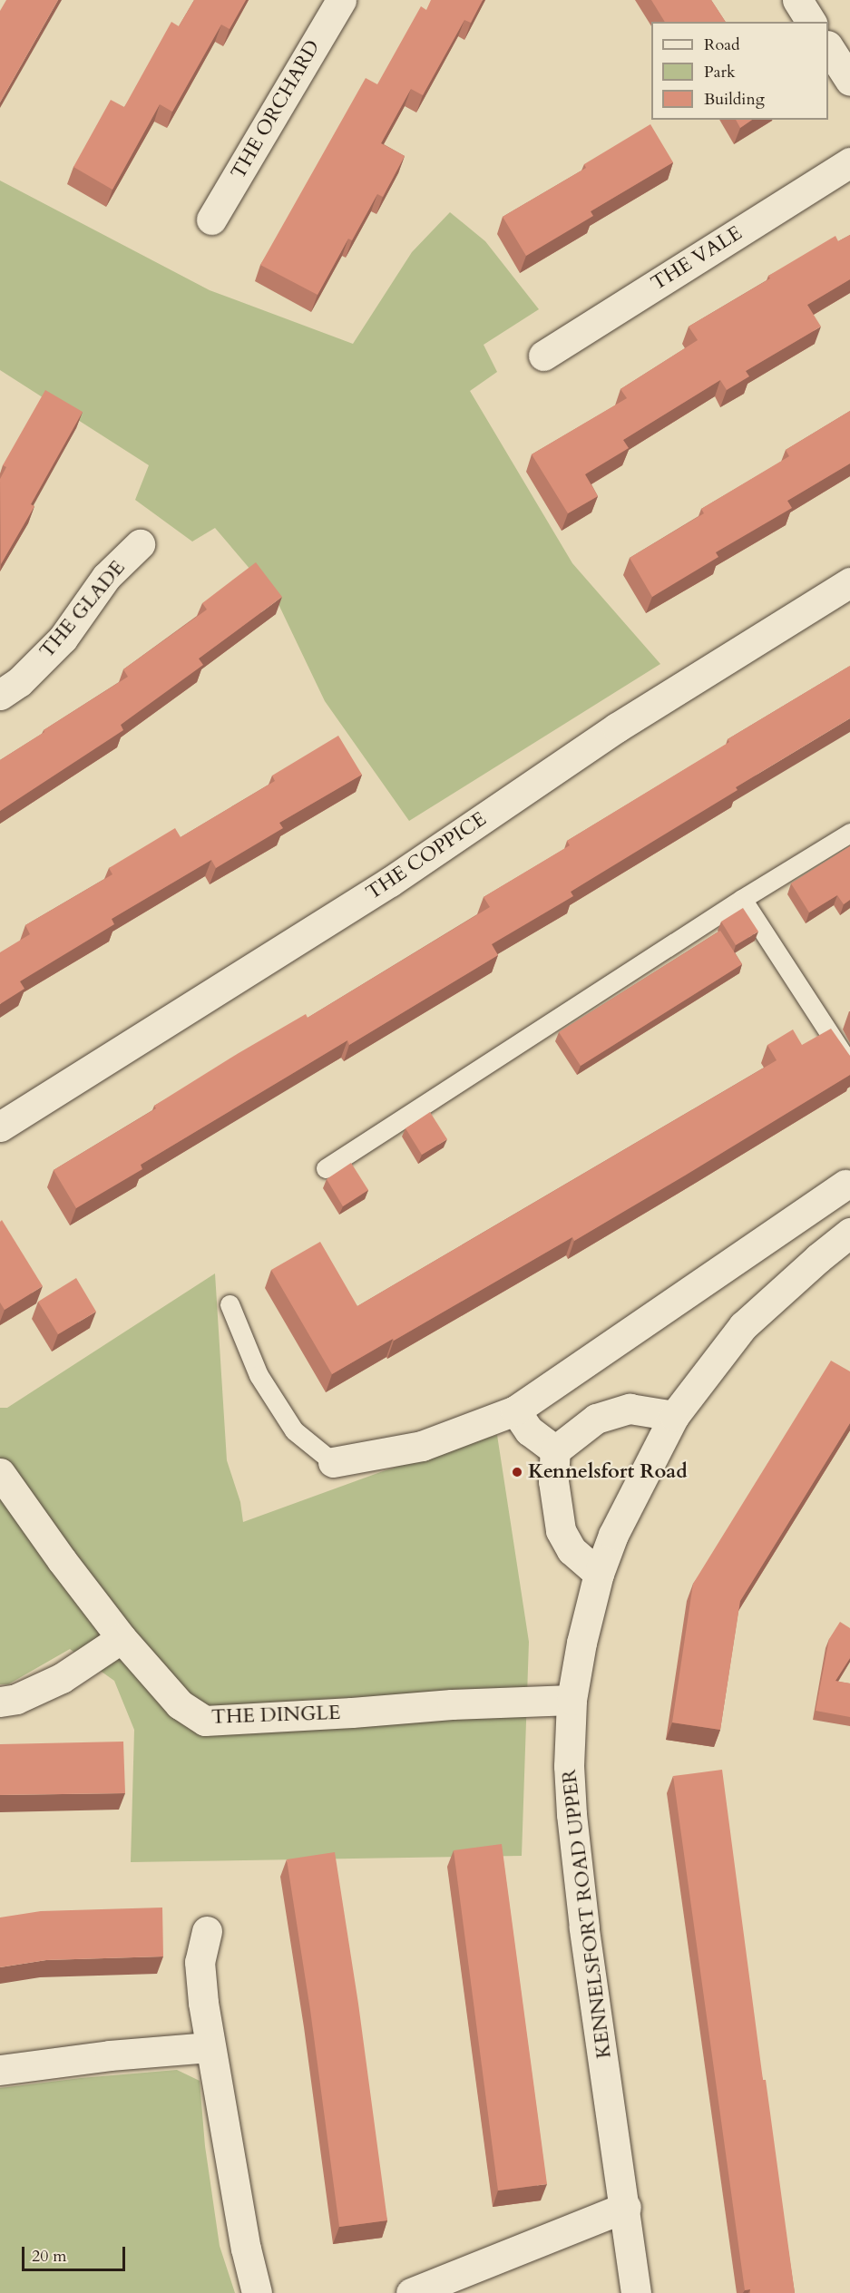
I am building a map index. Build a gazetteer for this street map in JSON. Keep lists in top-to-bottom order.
{
  "streets": {
    "street": [
      "THE ORCHARD",
      "THE VALE",
      "THE GLADE",
      "THE COPPICE",
      "THE DINGLE",
      "KENNELSFORT ROAD UPPER"
    ]
  },
  "crossings": [
    ["THE DINGLE", "KENNELSFORT ROAD UPPER"]
  ],
  "places": ["Kennelsfort Road"],
  "legend": ["Road", "Park", "Building"],
  "scale_bar": "20 m"
}
